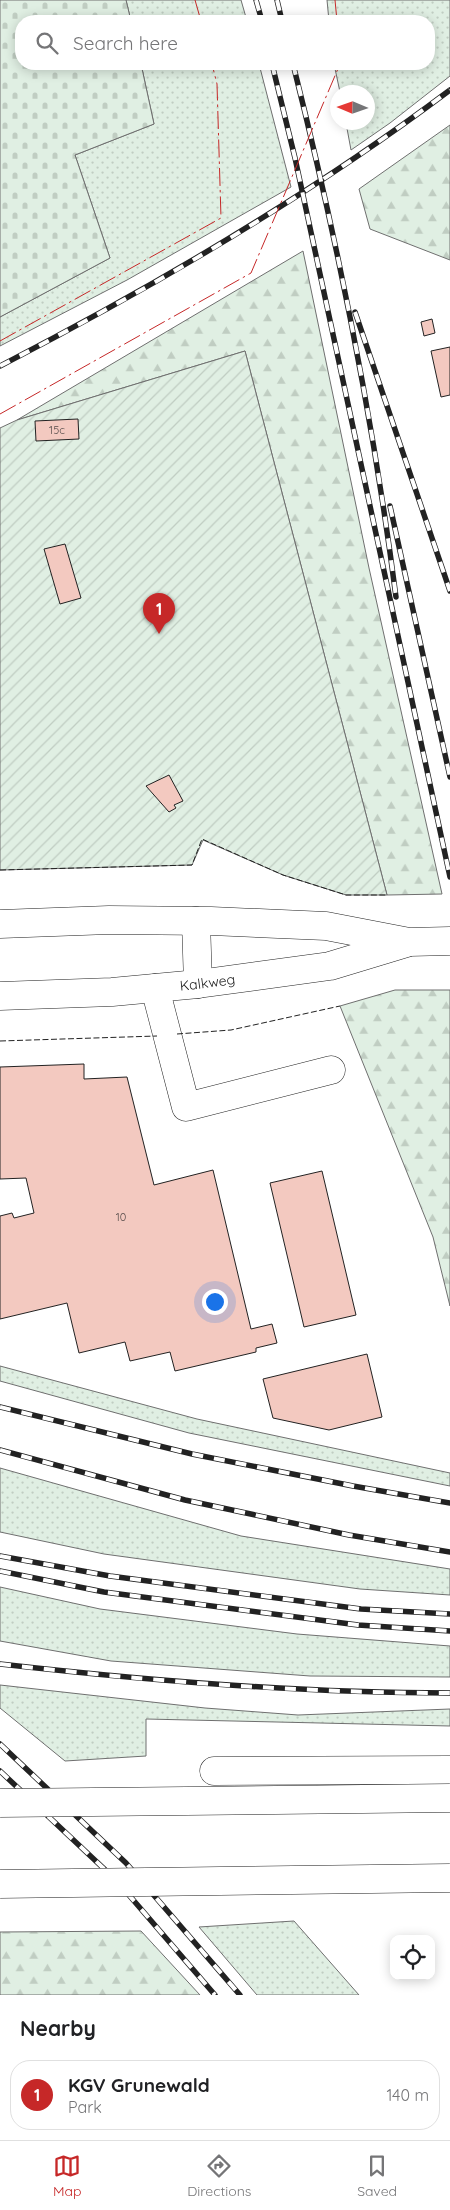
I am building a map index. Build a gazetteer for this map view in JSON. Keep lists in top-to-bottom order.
{
  "streets": {
    "main road": ["Kalkweg"]
  },
  "house_numbers": ["15c", "10"],
  "north": "left",
  "page": {
    "search": "Search here",
    "pins": "1",
    "heading": "Nearby",
    "list": [
      {
        "mark": "1",
        "name": "KGV Grunewald",
        "note": "Park",
        "value": "140 m"
      }
    ],
    "nav": ["Map", "Directions", "Saved"]
  }
}
